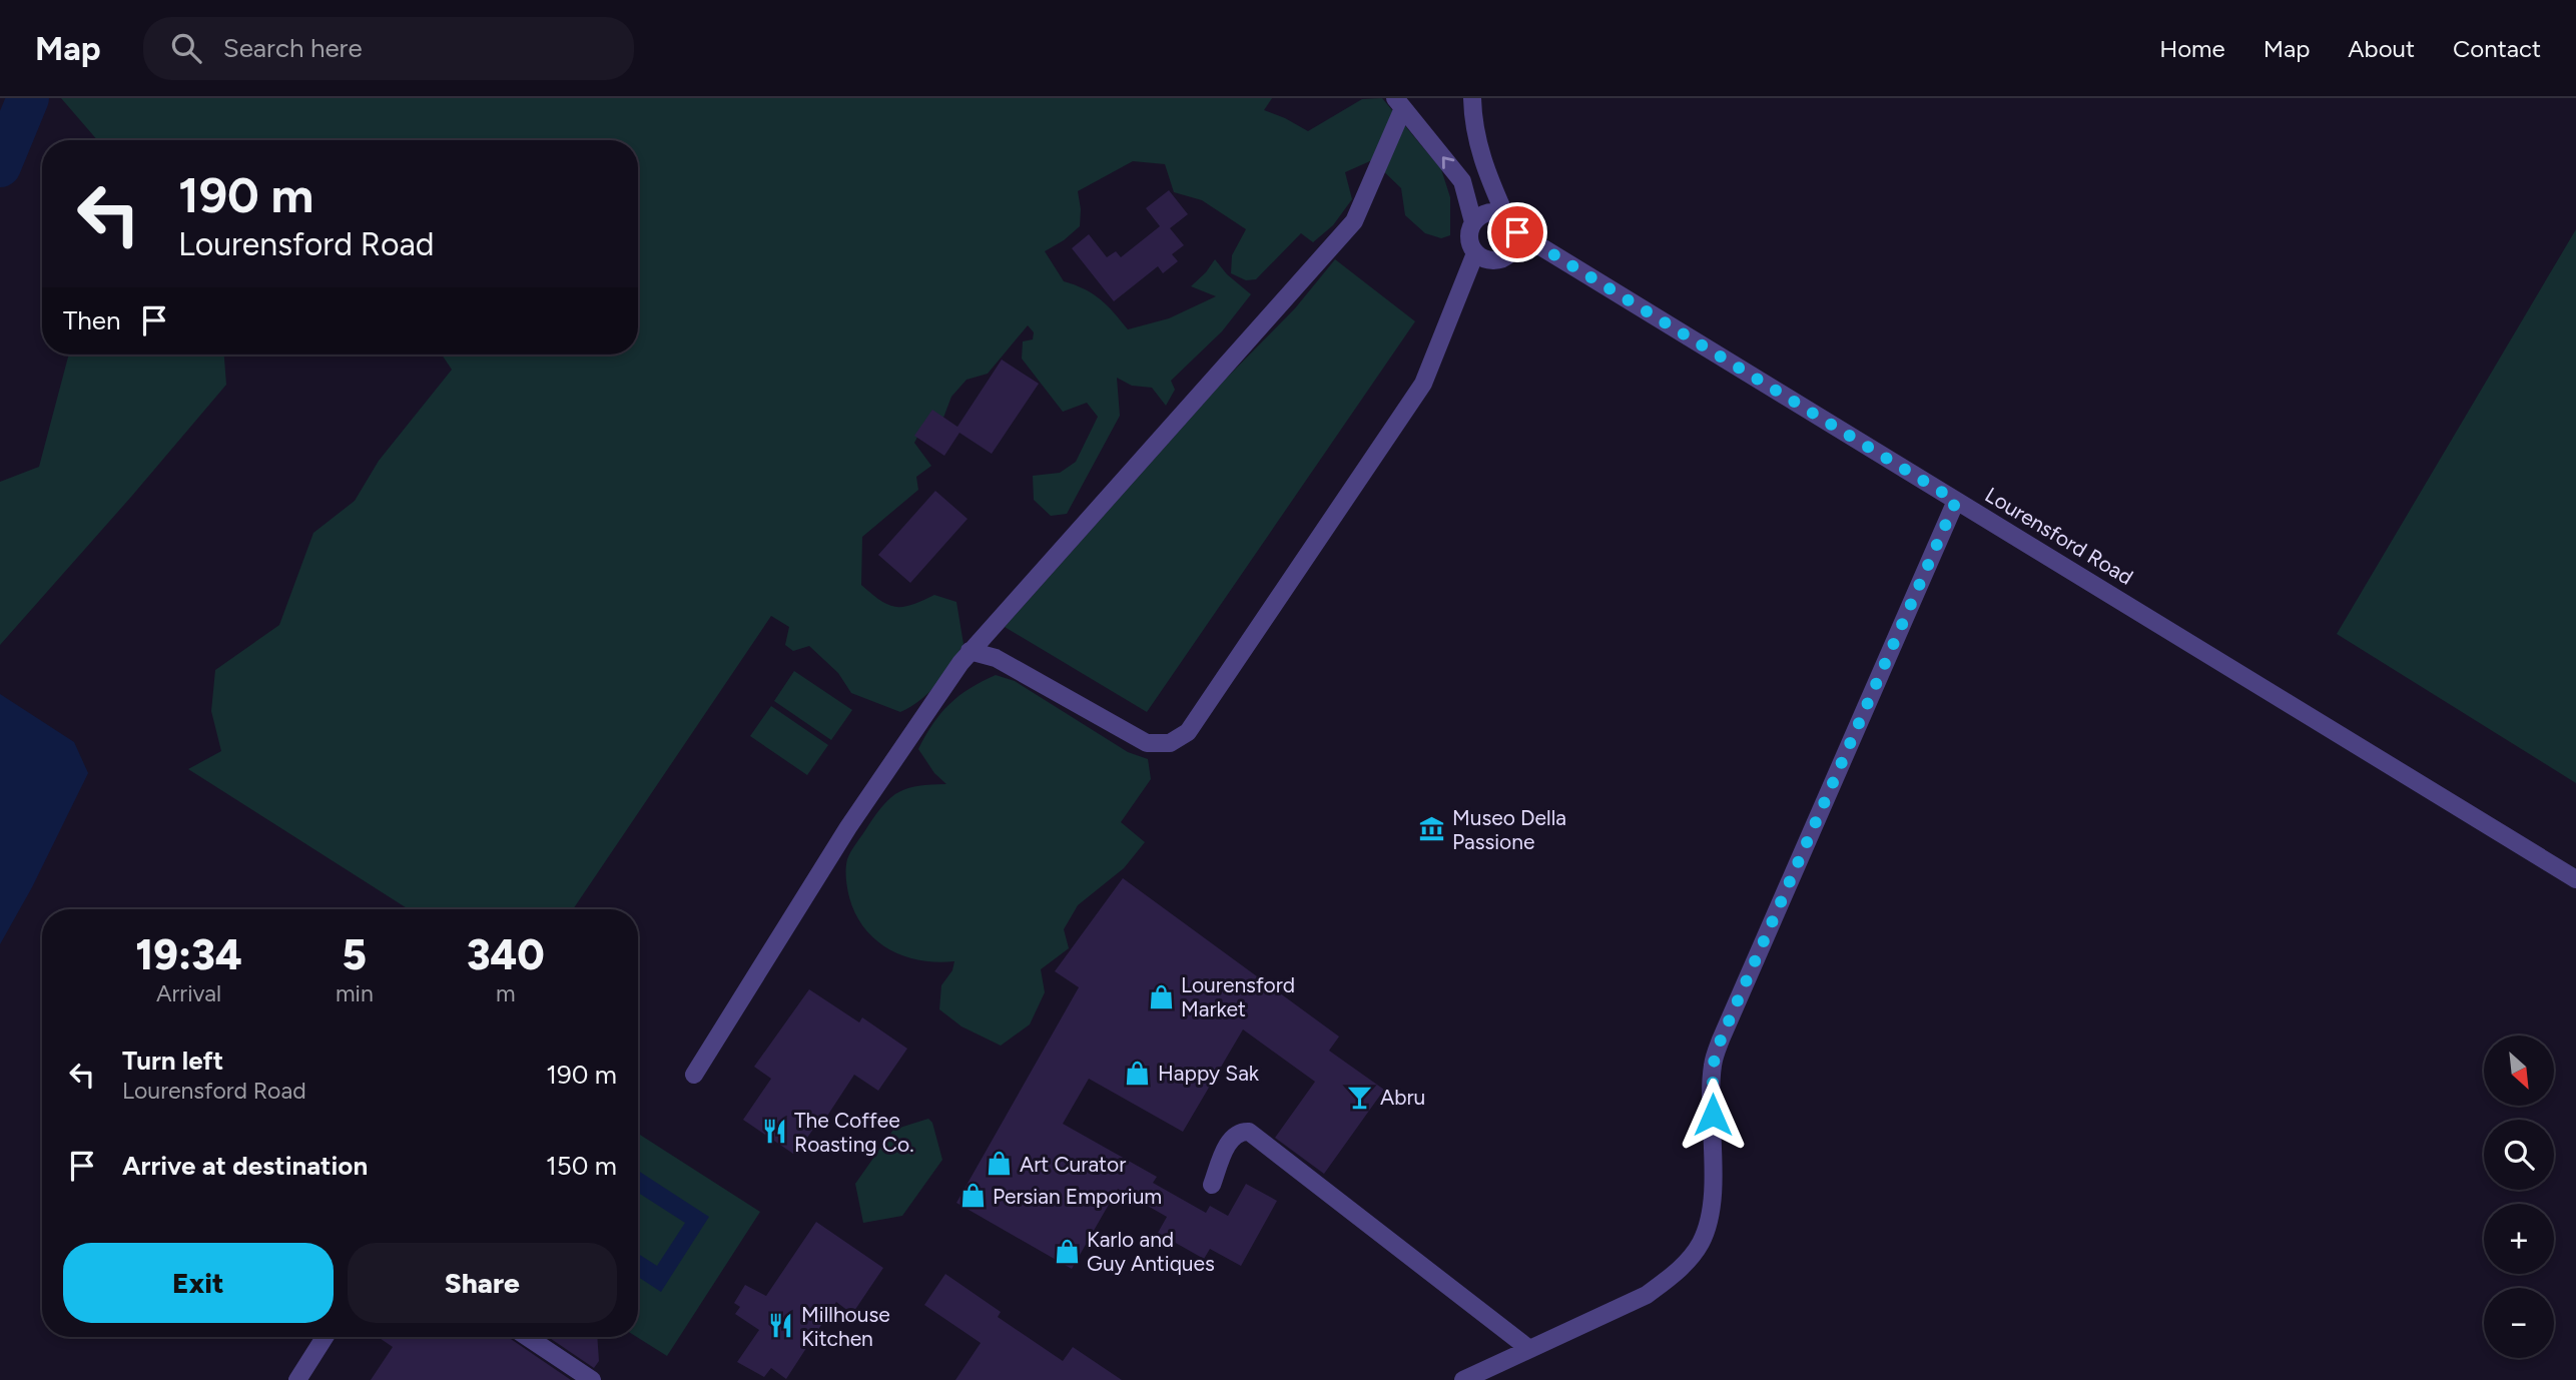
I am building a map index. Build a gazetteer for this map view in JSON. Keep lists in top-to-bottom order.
{
  "streets": {
    "street": ["Lourensford Road"]
  },
  "places": {
    "museum": ["Museo Della Passione"],
    "shop": [
      "Lourensford Market",
      "Happy Sak",
      "Art Curator",
      "Persian Emporium",
      "Karlo and Guy Antiques"
    ],
    "bar": ["Abru"],
    "restaurant": ["The Coffee Roasting Co.", "Millhouse Kitchen"]
  },
  "north": "bottom right",
  "page": {
    "header": "Map",
    "search": "Search here",
    "nav": [
      "Home",
      "Map",
      "About",
      "Contact"
    ],
    "turn": ["190 m", "Lourensford Road"],
    "then": "Then",
    "eta": [
      "19:34",
      "Arrival",
      "5",
      "min",
      "340",
      "m"
    ],
    "list": [
      {
        "name": "Turn left",
        "note": "Lourensford Road",
        "value": "190 m"
      },
      {
        "name": "Arrive at destination",
        "value": "150 m"
      }
    ],
    "map_buttons": ["+", "−"],
    "buttons": ["Exit", "Share"]
  }
}
